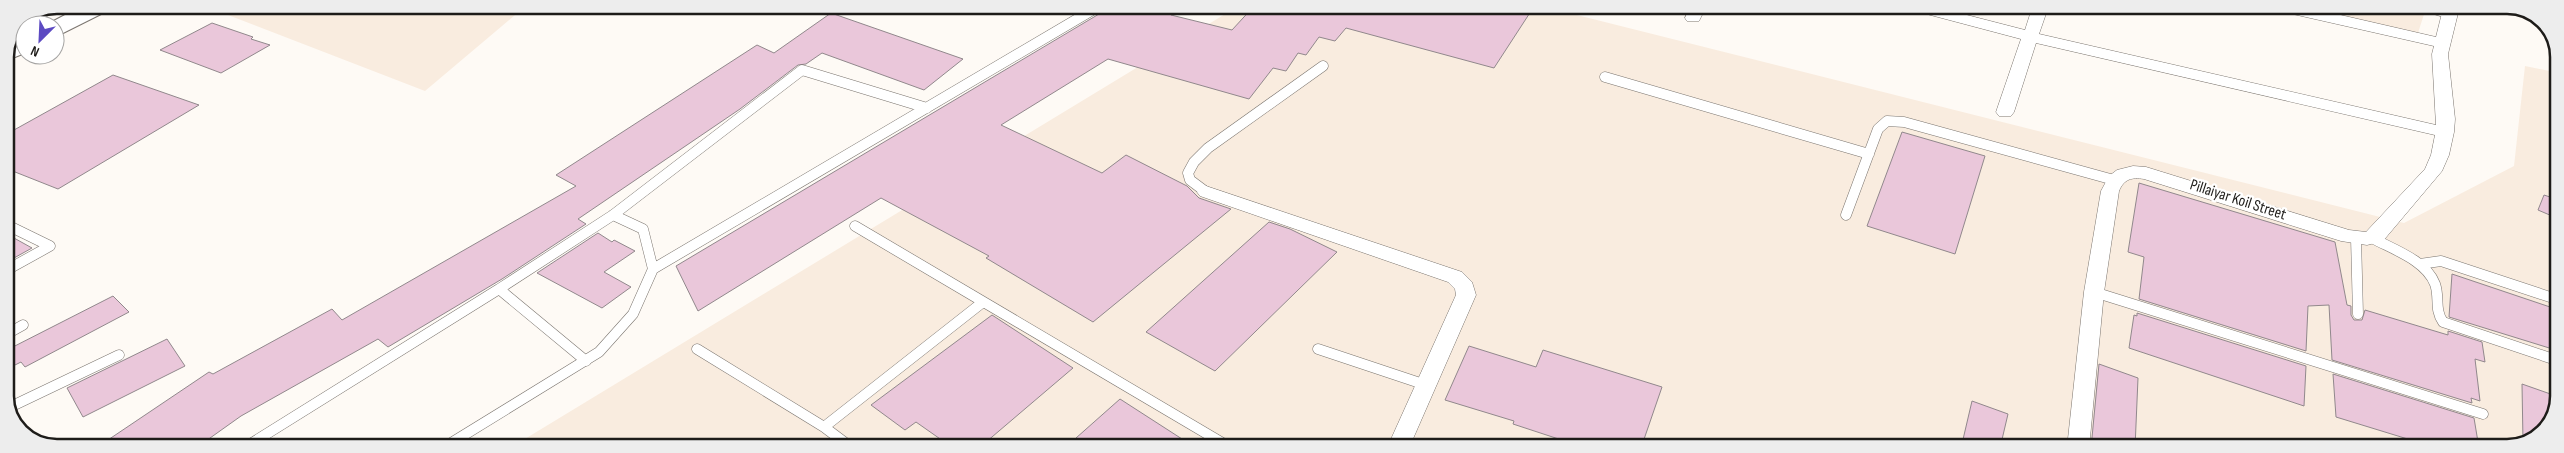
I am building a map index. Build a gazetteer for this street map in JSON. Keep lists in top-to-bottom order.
{
  "streets": {
    "street": ["Pillaiyar Koil Street"]
  },
  "north": "bottom left"
}
